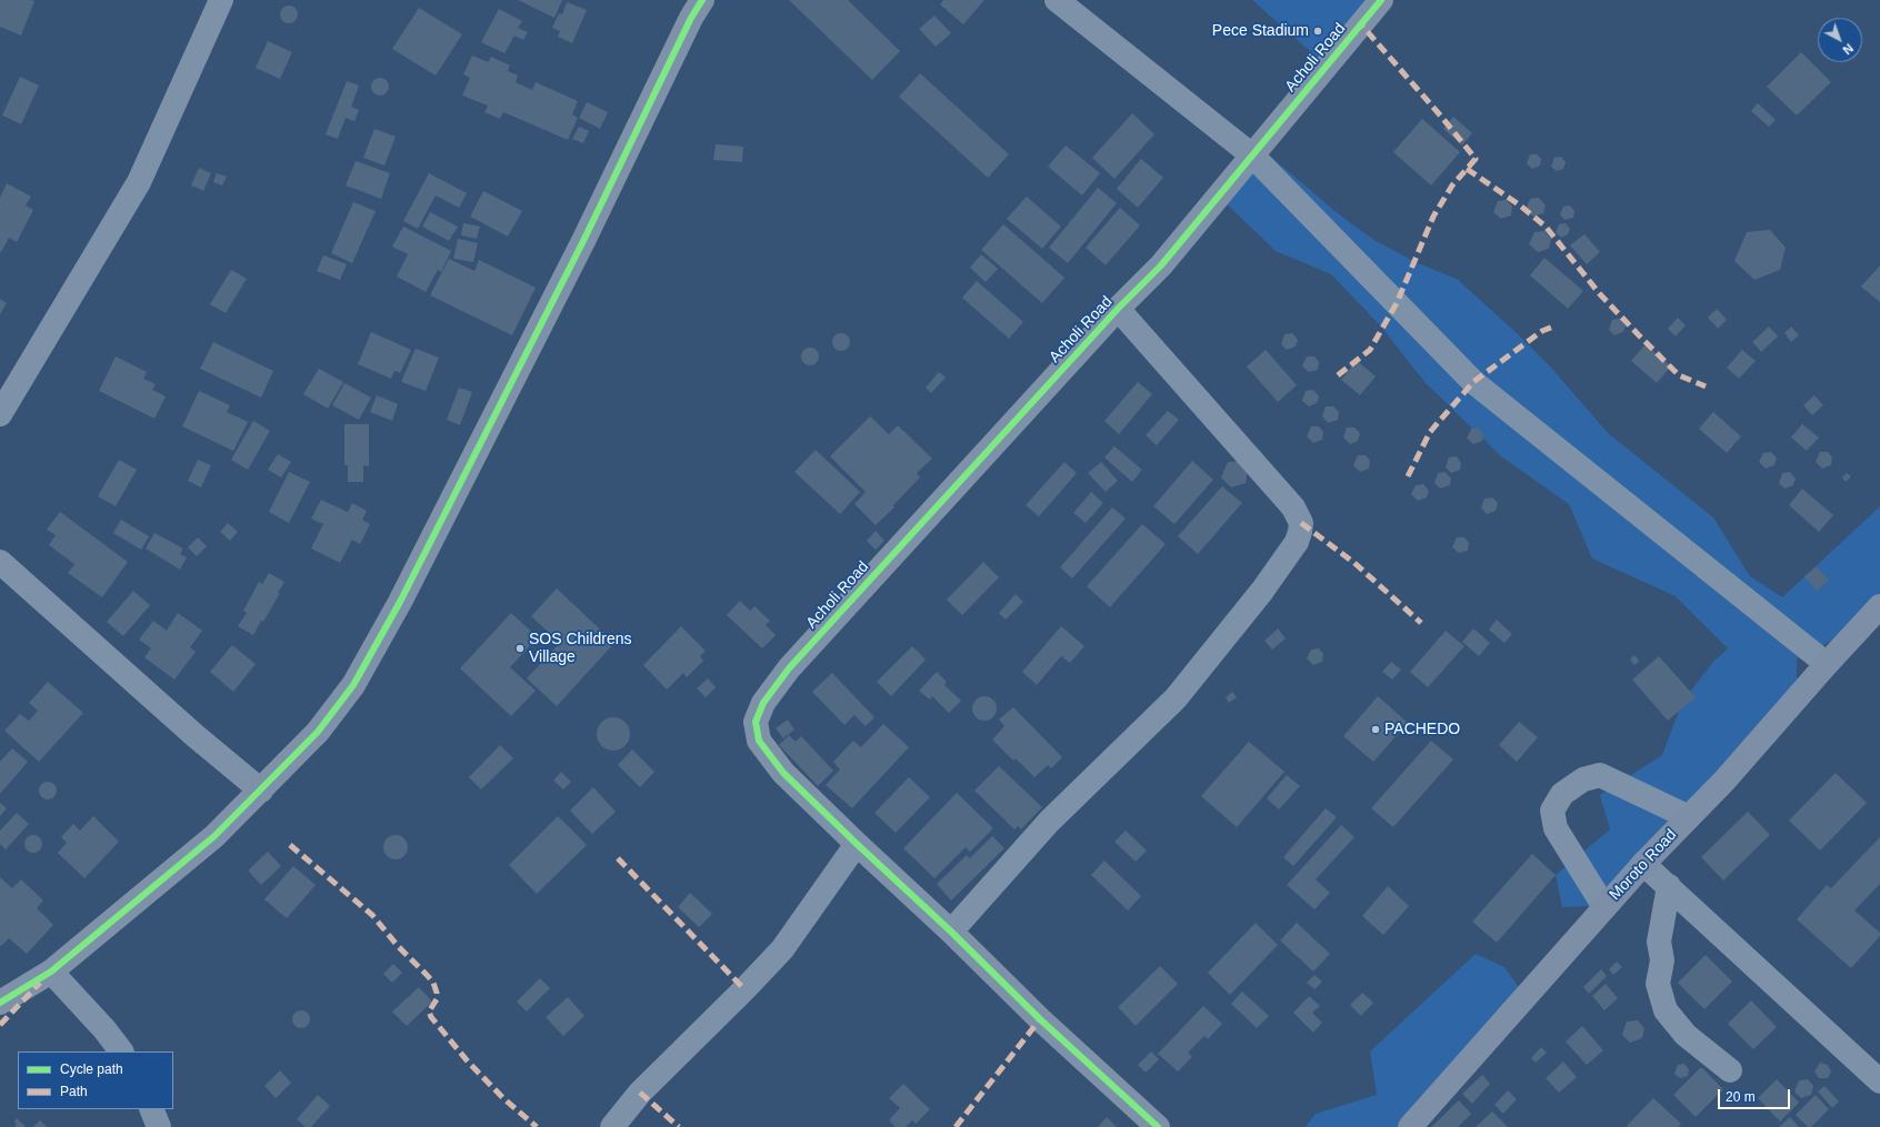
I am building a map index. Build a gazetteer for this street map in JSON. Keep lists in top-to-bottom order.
{
  "streets": {
    "main road": ["Moroto Road"],
    "street": ["Acholi Road"]
  },
  "places": ["Pece Stadium", "SOS Childrens Village", "PACHEDO"],
  "legend": ["Cycle path", "Path"],
  "scale_bar": "20 m",
  "north": "bottom right"
}
